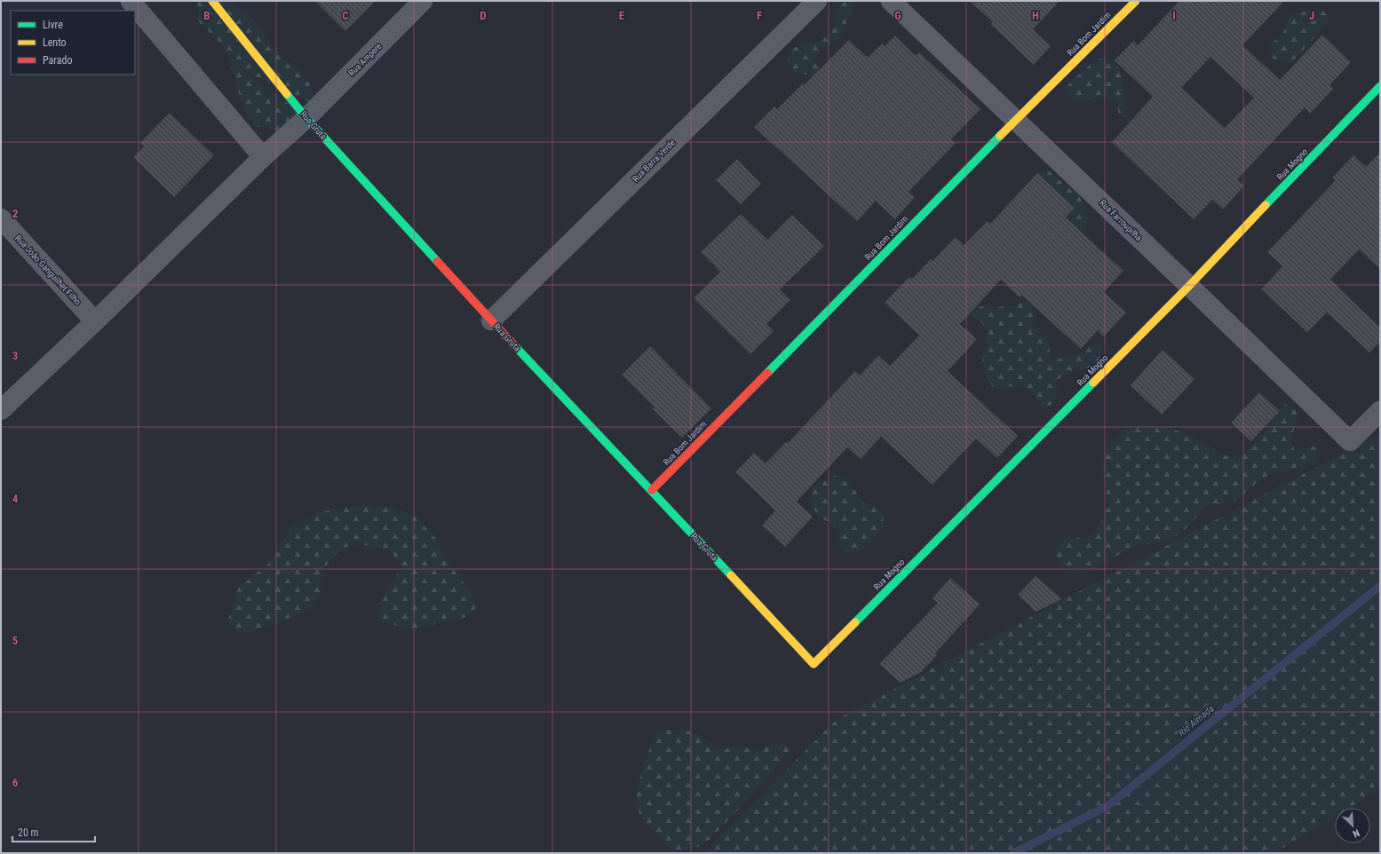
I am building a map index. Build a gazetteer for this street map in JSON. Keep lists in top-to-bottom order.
{
  "streets": {
    "street": [
      "Rua Bom Jardim",
      "Rua Ampere",
      "Rua Gruta",
      "Rua Barra Verde",
      "Rua Mogno",
      "Rua Farroupilha",
      "Rua João Ganguilhet Filho"
    ]
  },
  "crossings": [
    ["Rua Bom Jardim", "Rua Gruta"],
    ["Rua Bom Jardim", "Rua Farroupilha"],
    ["Rua Ampere", "Rua Gruta"],
    ["Rua Ampere", "Rua João Ganguilhet Filho"],
    ["Rua Gruta", "Rua Barra Verde"],
    ["Rua Gruta", "Rua Mogno"],
    ["Rua Mogno", "Rua Farroupilha"]
  ],
  "water": ["Río Almada"],
  "legend": ["Livre", "Lento", "Parado"],
  "scale_bar": "20 m",
  "north": "bottom right",
  "grid": {
    "columns": [
      "B",
      "C",
      "D",
      "E",
      "F",
      "G",
      "H",
      "I",
      "J"
    ],
    "rows": [
      "2",
      "3",
      "4",
      "5",
      "6"
    ]
  }
}
